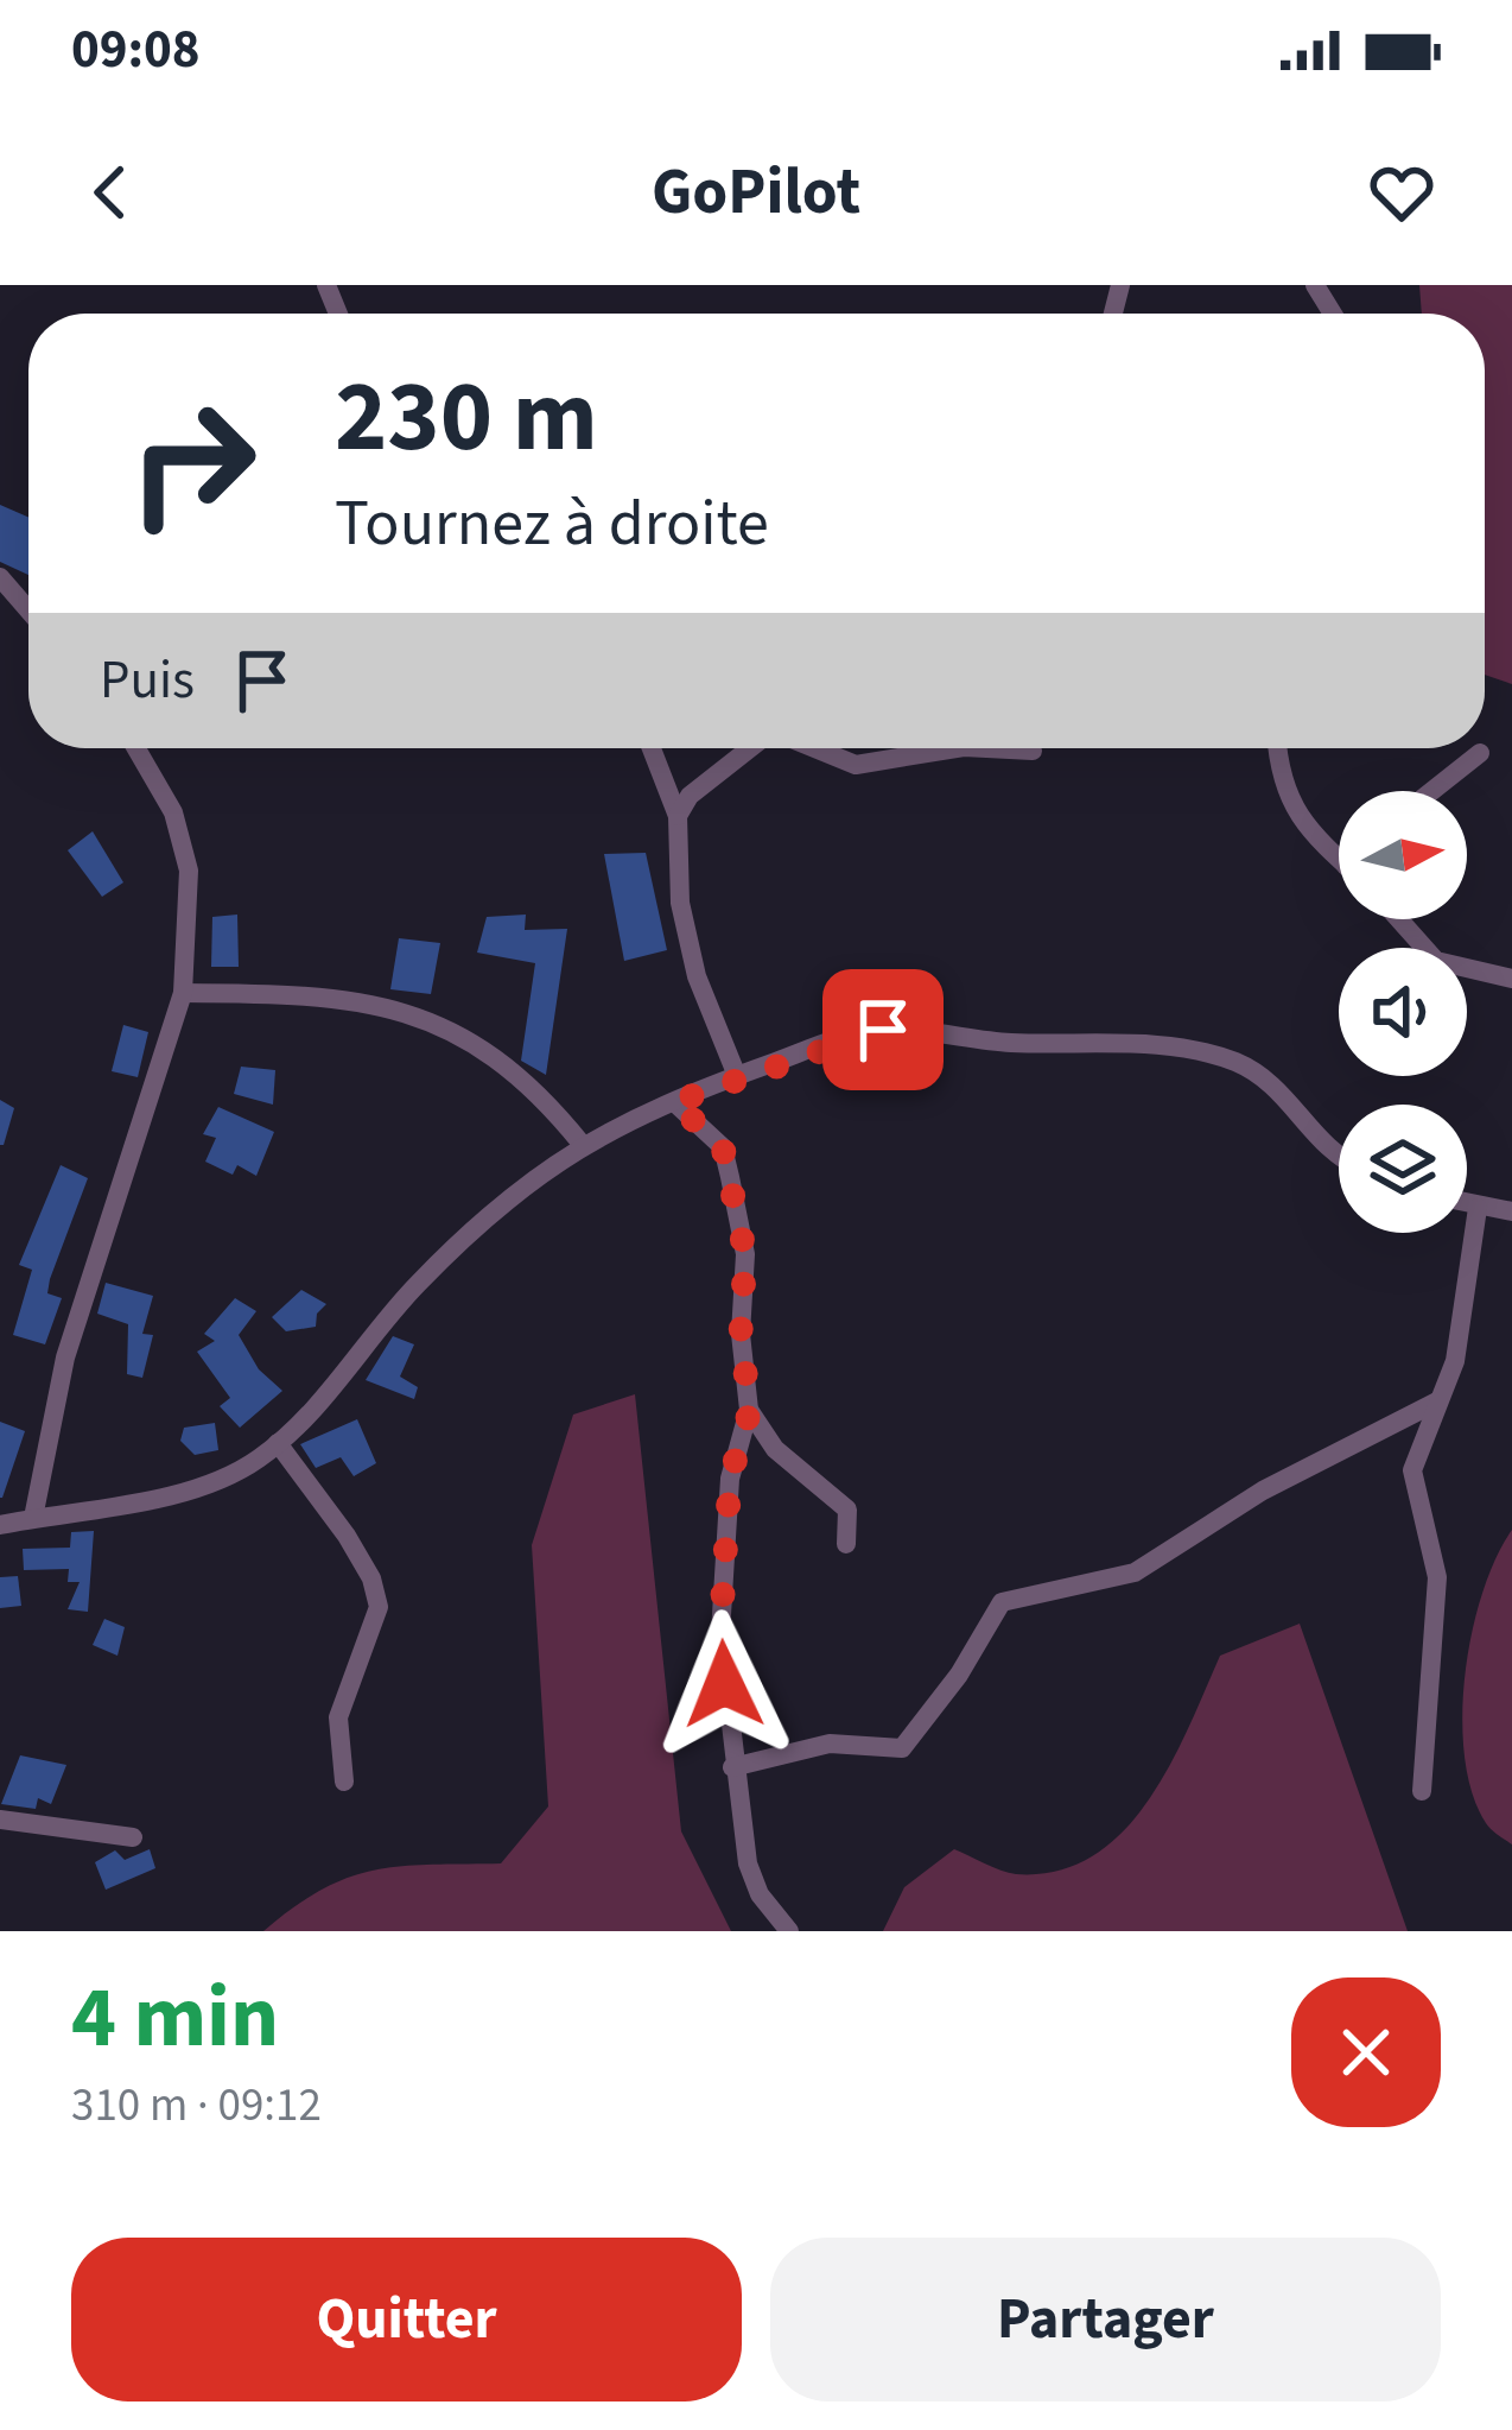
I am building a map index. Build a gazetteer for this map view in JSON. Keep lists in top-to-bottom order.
{
  "north": "right",
  "page": {
    "status": "09:08",
    "header": "GoPilot",
    "turn": ["230 m", "Tournez à droite"],
    "then": "Puis",
    "heading": ["4 min", "310 m · 09:12"],
    "buttons": ["Quitter", "Partager"]
  }
}
